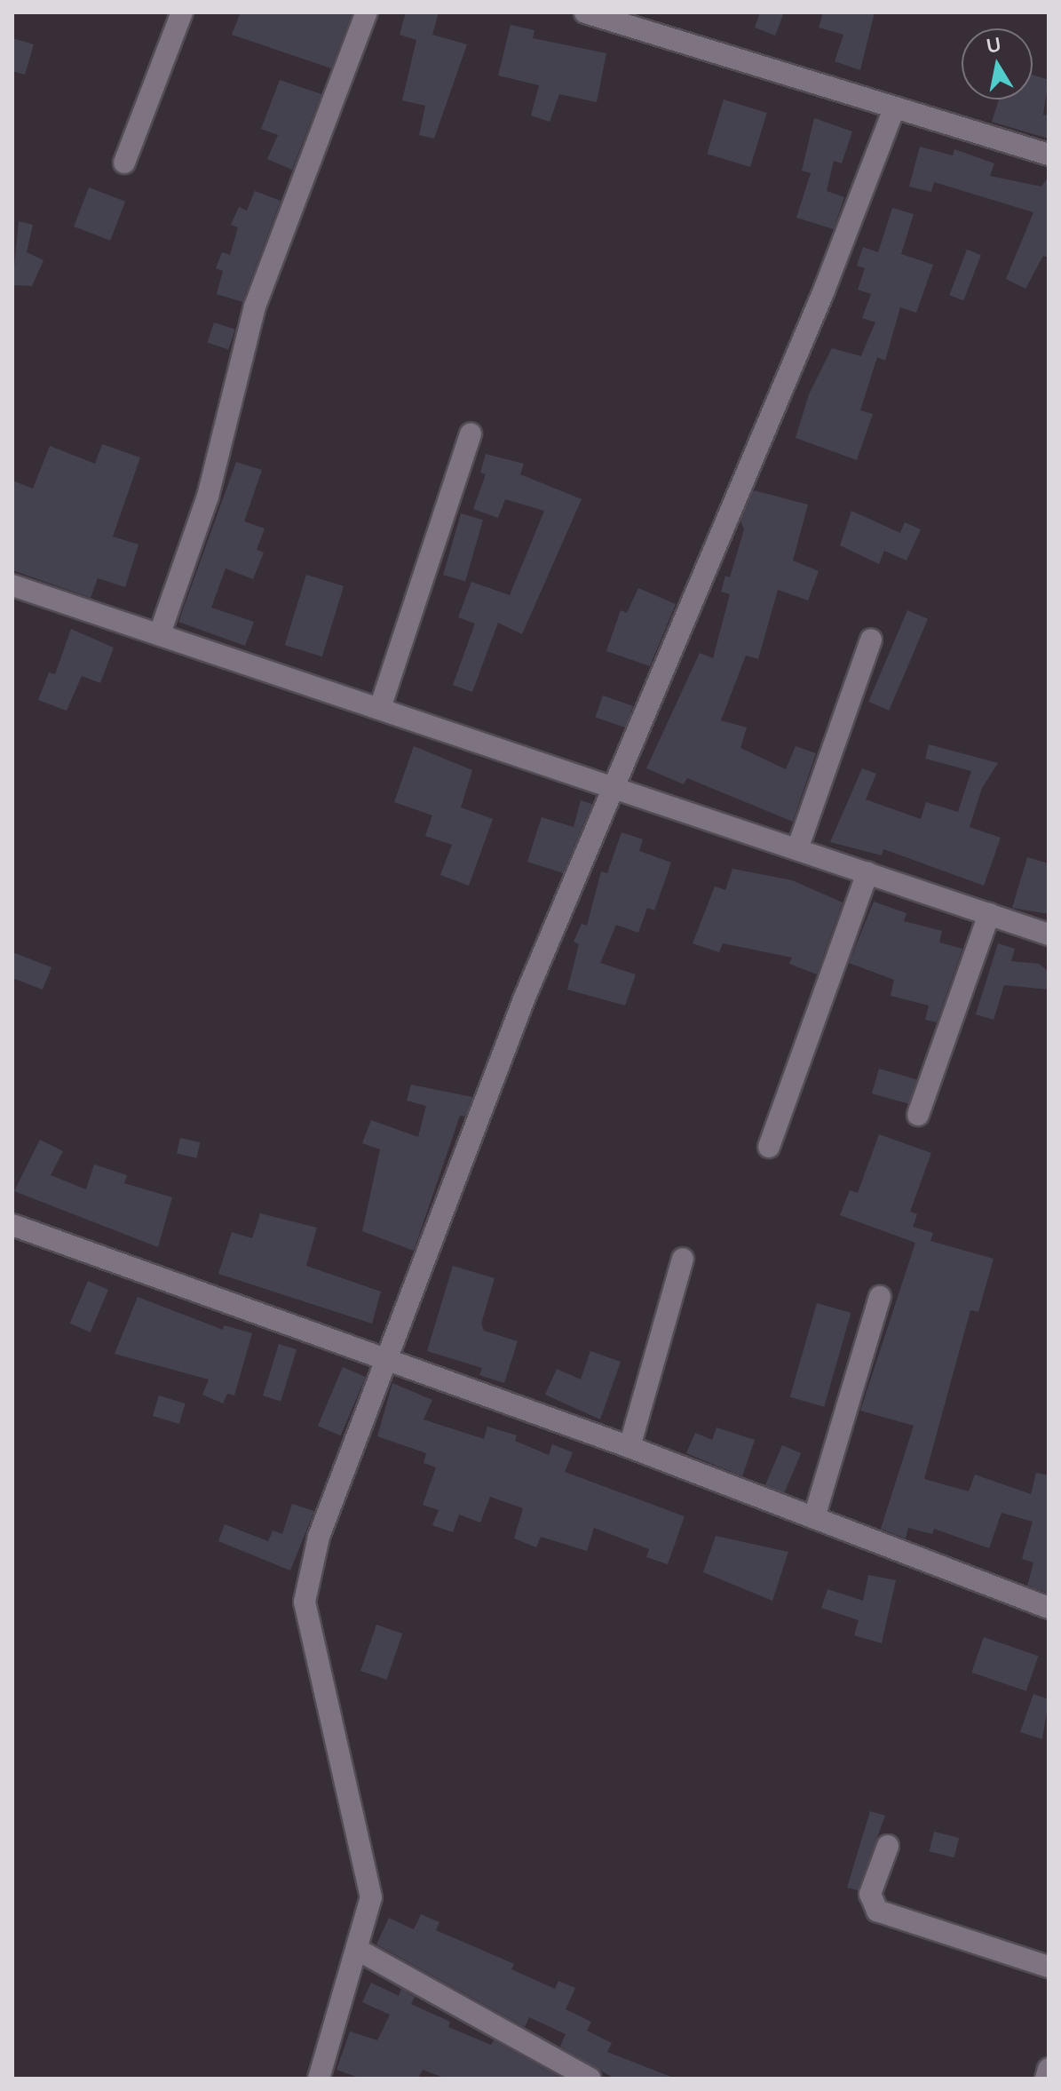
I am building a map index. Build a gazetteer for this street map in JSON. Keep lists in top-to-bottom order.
{
  "north": "top"
}
